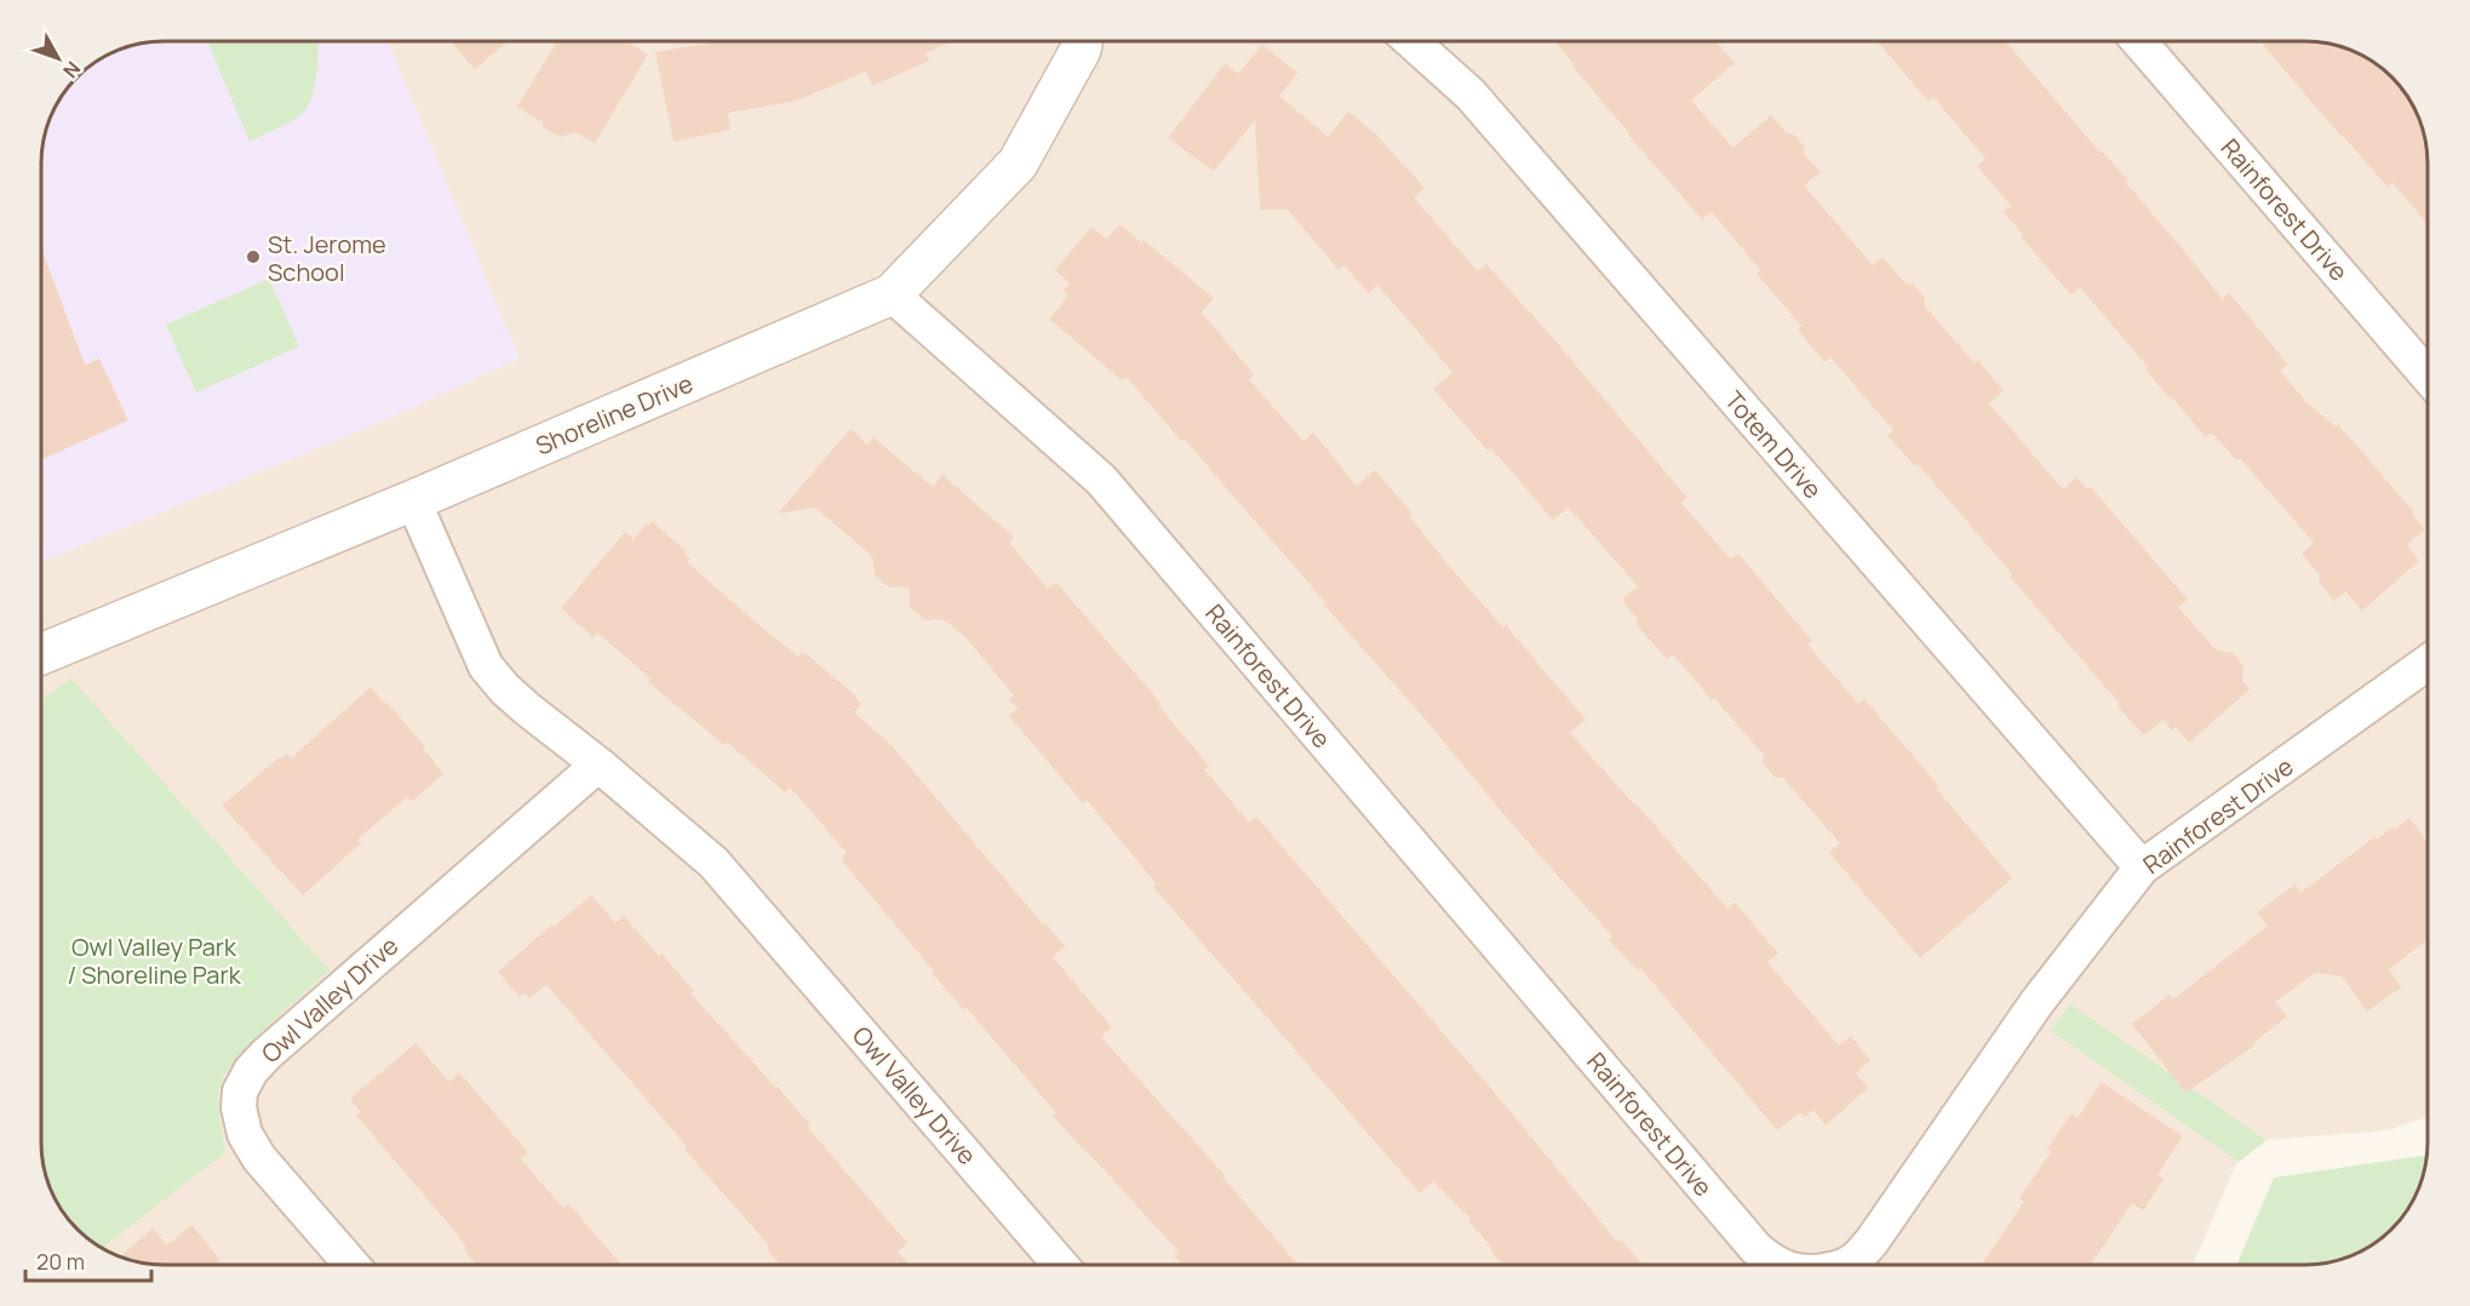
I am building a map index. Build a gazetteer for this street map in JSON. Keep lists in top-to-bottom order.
{
  "streets": {
    "street": [
      "Rainforest Drive",
      "Shoreline Drive",
      "Totem Drive",
      "Owl Valley Drive"
    ]
  },
  "crossings": [
    ["Rainforest Drive", "Shoreline Drive"],
    ["Rainforest Drive", "Totem Drive"],
    ["Shoreline Drive", "Owl Valley Drive"]
  ],
  "parks": ["Owl Valley Park / Shoreline Park"],
  "places": ["St. Jerome School"],
  "scale_bar": "20 m",
  "north": "bottom right"
}
